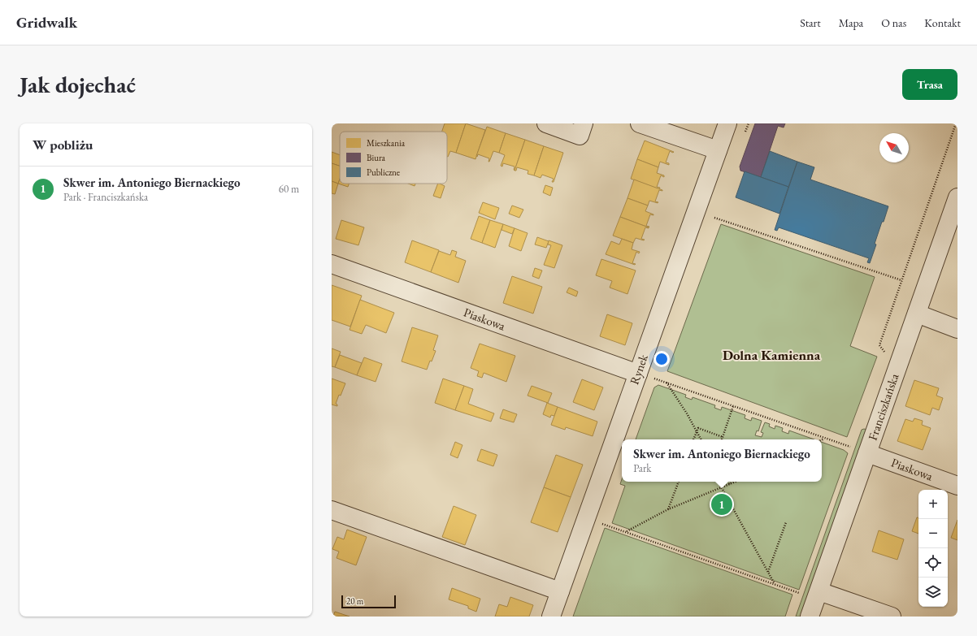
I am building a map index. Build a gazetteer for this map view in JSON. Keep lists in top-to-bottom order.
{
  "streets": {
    "street": ["Piaskowa", "Rynek", "Franciszkańska"]
  },
  "crossings": [
    ["Piaskowa", "Rynek"],
    ["Piaskowa", "Franciszkańska"]
  ],
  "districts": ["Dolna Kamienna"],
  "legend": ["Mieszkania", "Biura", "Publiczne"],
  "scale_bar": "20 m",
  "north": "top left",
  "page": {
    "header": "Gridwalk",
    "nav": [
      "Start",
      "Mapa",
      "O nas",
      "Kontakt"
    ],
    "buttons": "Trasa",
    "title": "Jak dojechać",
    "heading": "W pobliżu",
    "list": [
      {
        "mark": "1",
        "name": "Skwer im. Antoniego Biernackiego",
        "note": "Park · Franciszkańska",
        "value": "60 m"
      }
    ],
    "popup": ["Skwer im. Antoniego Biernackiego", "Park"],
    "map_buttons": ["+", "−"],
    "pins": "1",
    "scale": "20 m"
  }
}
